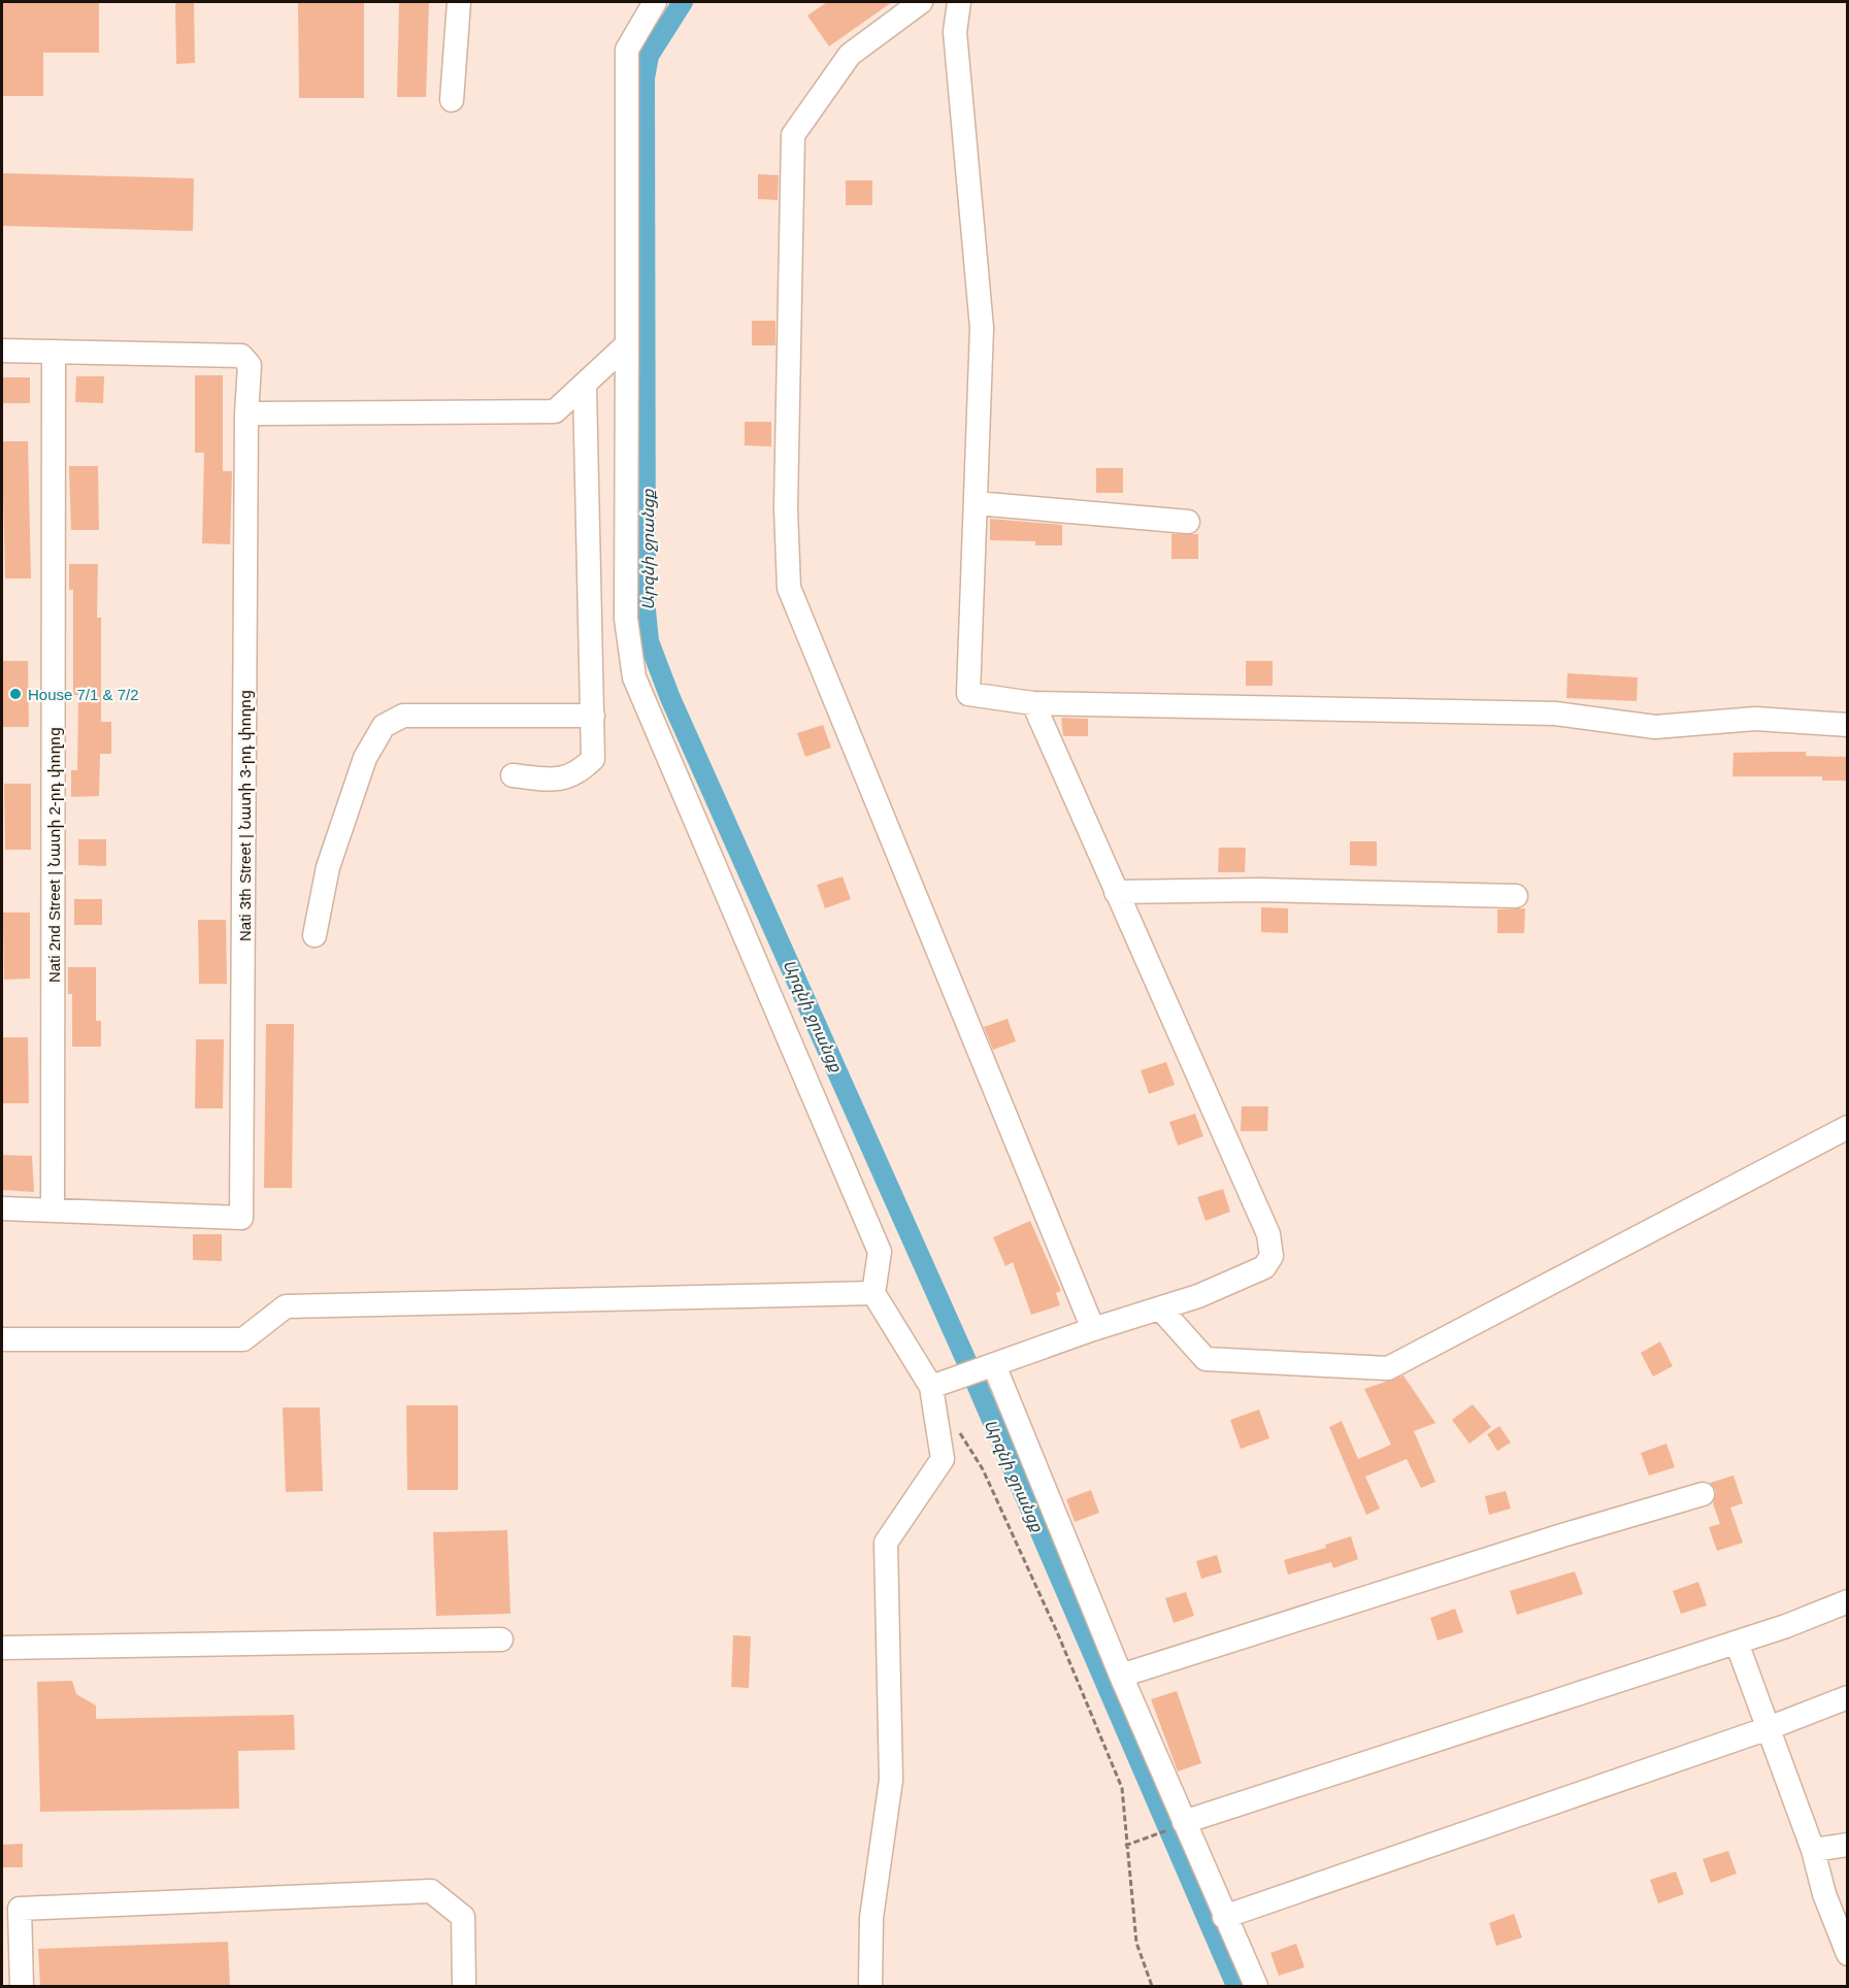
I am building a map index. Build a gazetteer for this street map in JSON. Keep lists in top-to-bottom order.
{
  "streets": {
    "street": ["Nati 3th Street | Նատի 3-րդ փողոց", "Nati 2nd Street | Նատի 2-րդ փողոց"]
  },
  "crossings": [
    ["Nati 3th Street | Նատի 3-րդ փողոց", "Nati 2nd Street | Նատի 2-րդ փողոց"]
  ],
  "water": ["Արզնի ջրանցք"],
  "places": ["House 7/1 & 7/2"]
}
